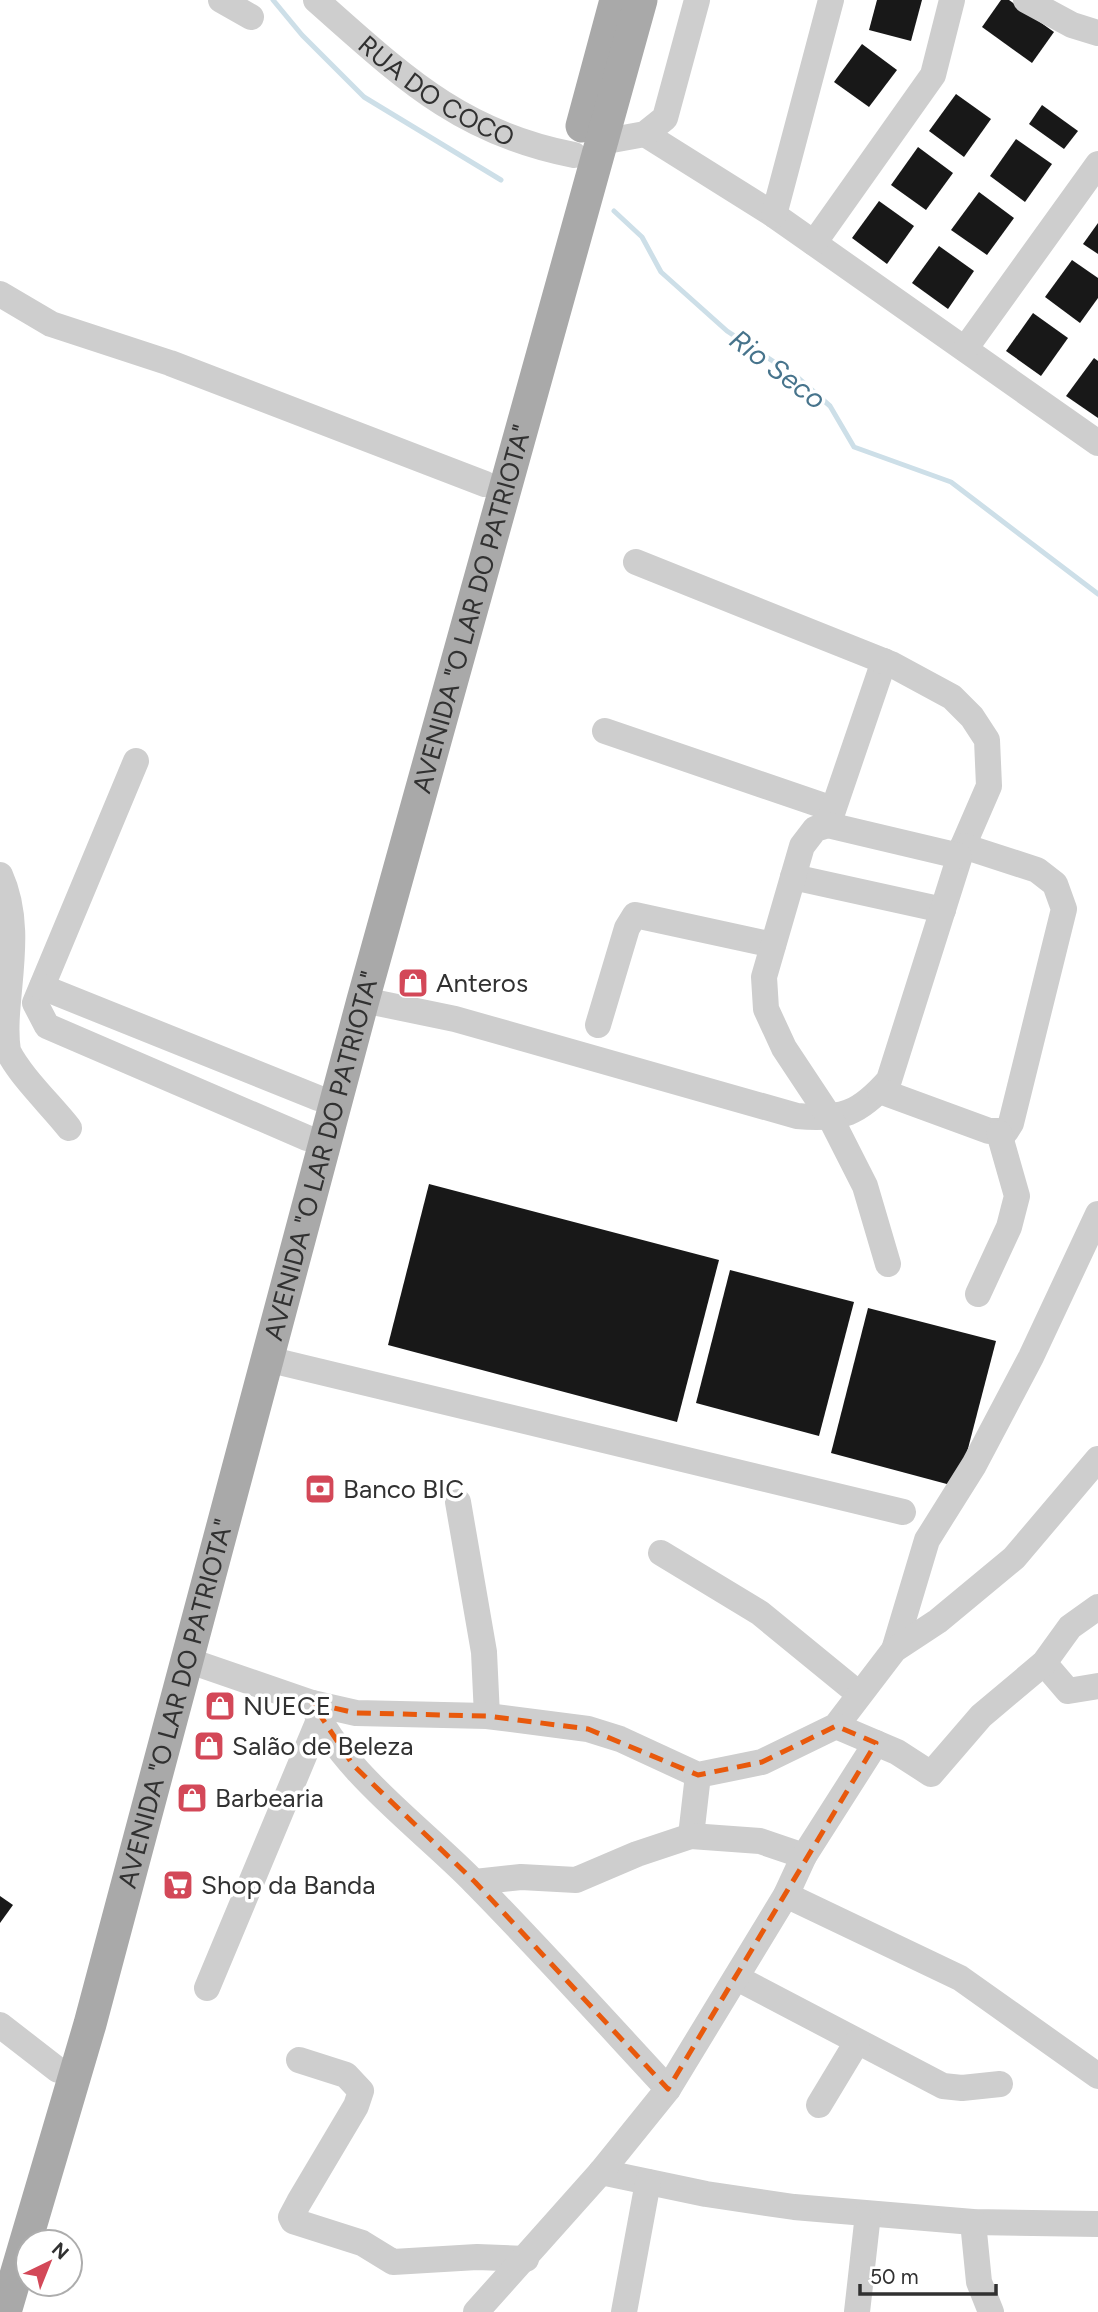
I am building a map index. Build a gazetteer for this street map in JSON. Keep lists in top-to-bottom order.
{
  "streets": {
    "main road": ["AVENIDA \"O LAR DO PATRIOTA\""],
    "street": ["RUA DO COCO"]
  },
  "crossings": [
    ["RUA DO COCO", "AVENIDA \"O LAR DO PATRIOTA\""]
  ],
  "water": ["Rio Seco"],
  "places": {
    "shop": [
      "Anteros",
      "NUECE",
      "Salão de Beleza",
      "Barbearia"
    ],
    "bank": ["Banco BIC"],
    "supermarket": ["Shop da Banda"]
  },
  "scale_bar": "50 m",
  "north": "top right"
}
